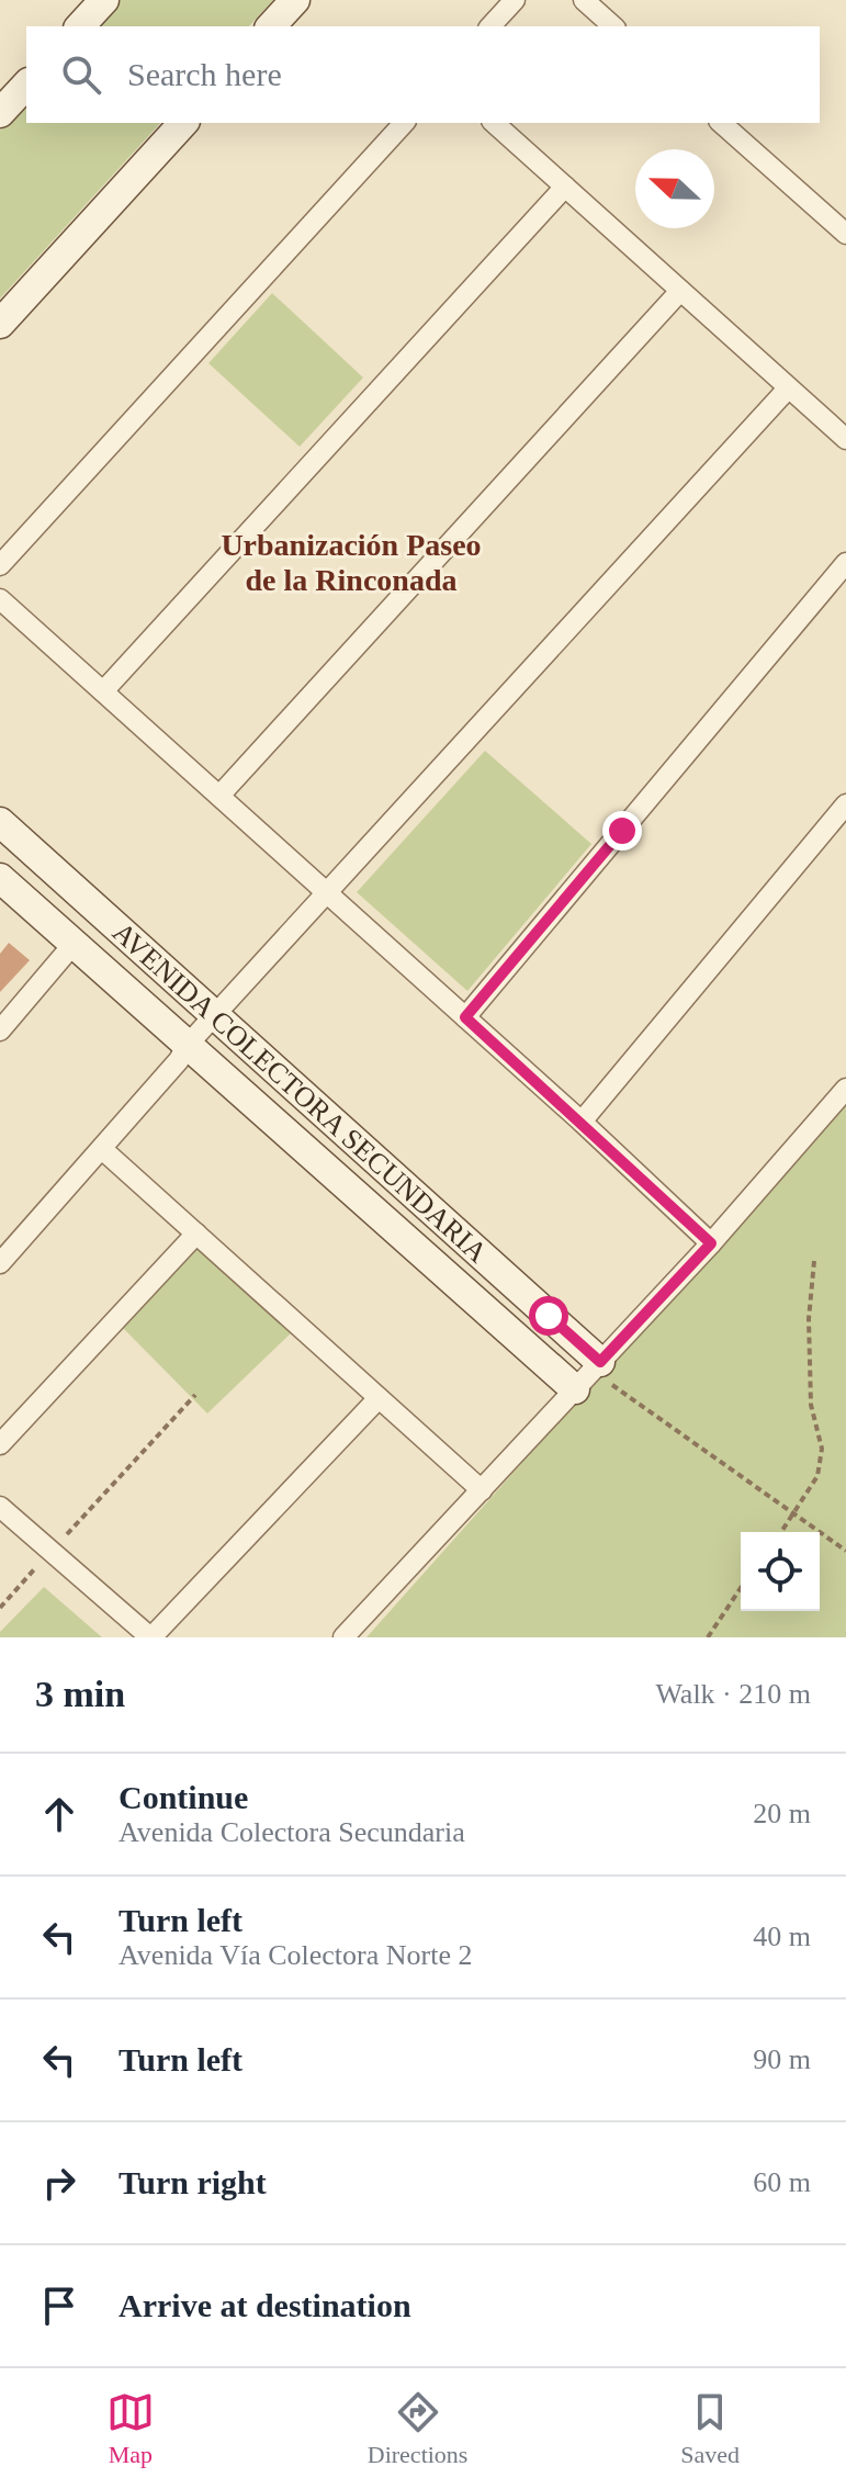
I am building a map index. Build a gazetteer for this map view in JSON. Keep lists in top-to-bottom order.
{
  "streets": {
    "street": ["AVENIDA COLECTORA SECUNDARIA"]
  },
  "districts": ["Urbanización Paseo de la Rinconada"],
  "north": "left",
  "page": {
    "search": "Search here",
    "heading": ["3 min", "Walk · 210 m"],
    "list": [
      ["Continue", "Avenida Colectora Secundaria", "20 m"],
      ["Turn left", "Avenida Vía Colectora Norte 2", "40 m"],
      ["Turn left", "90 m"],
      ["Turn right", "60 m"],
      "Arrive at destination"
    ],
    "nav": ["Map", "Directions", "Saved"]
  }
}
